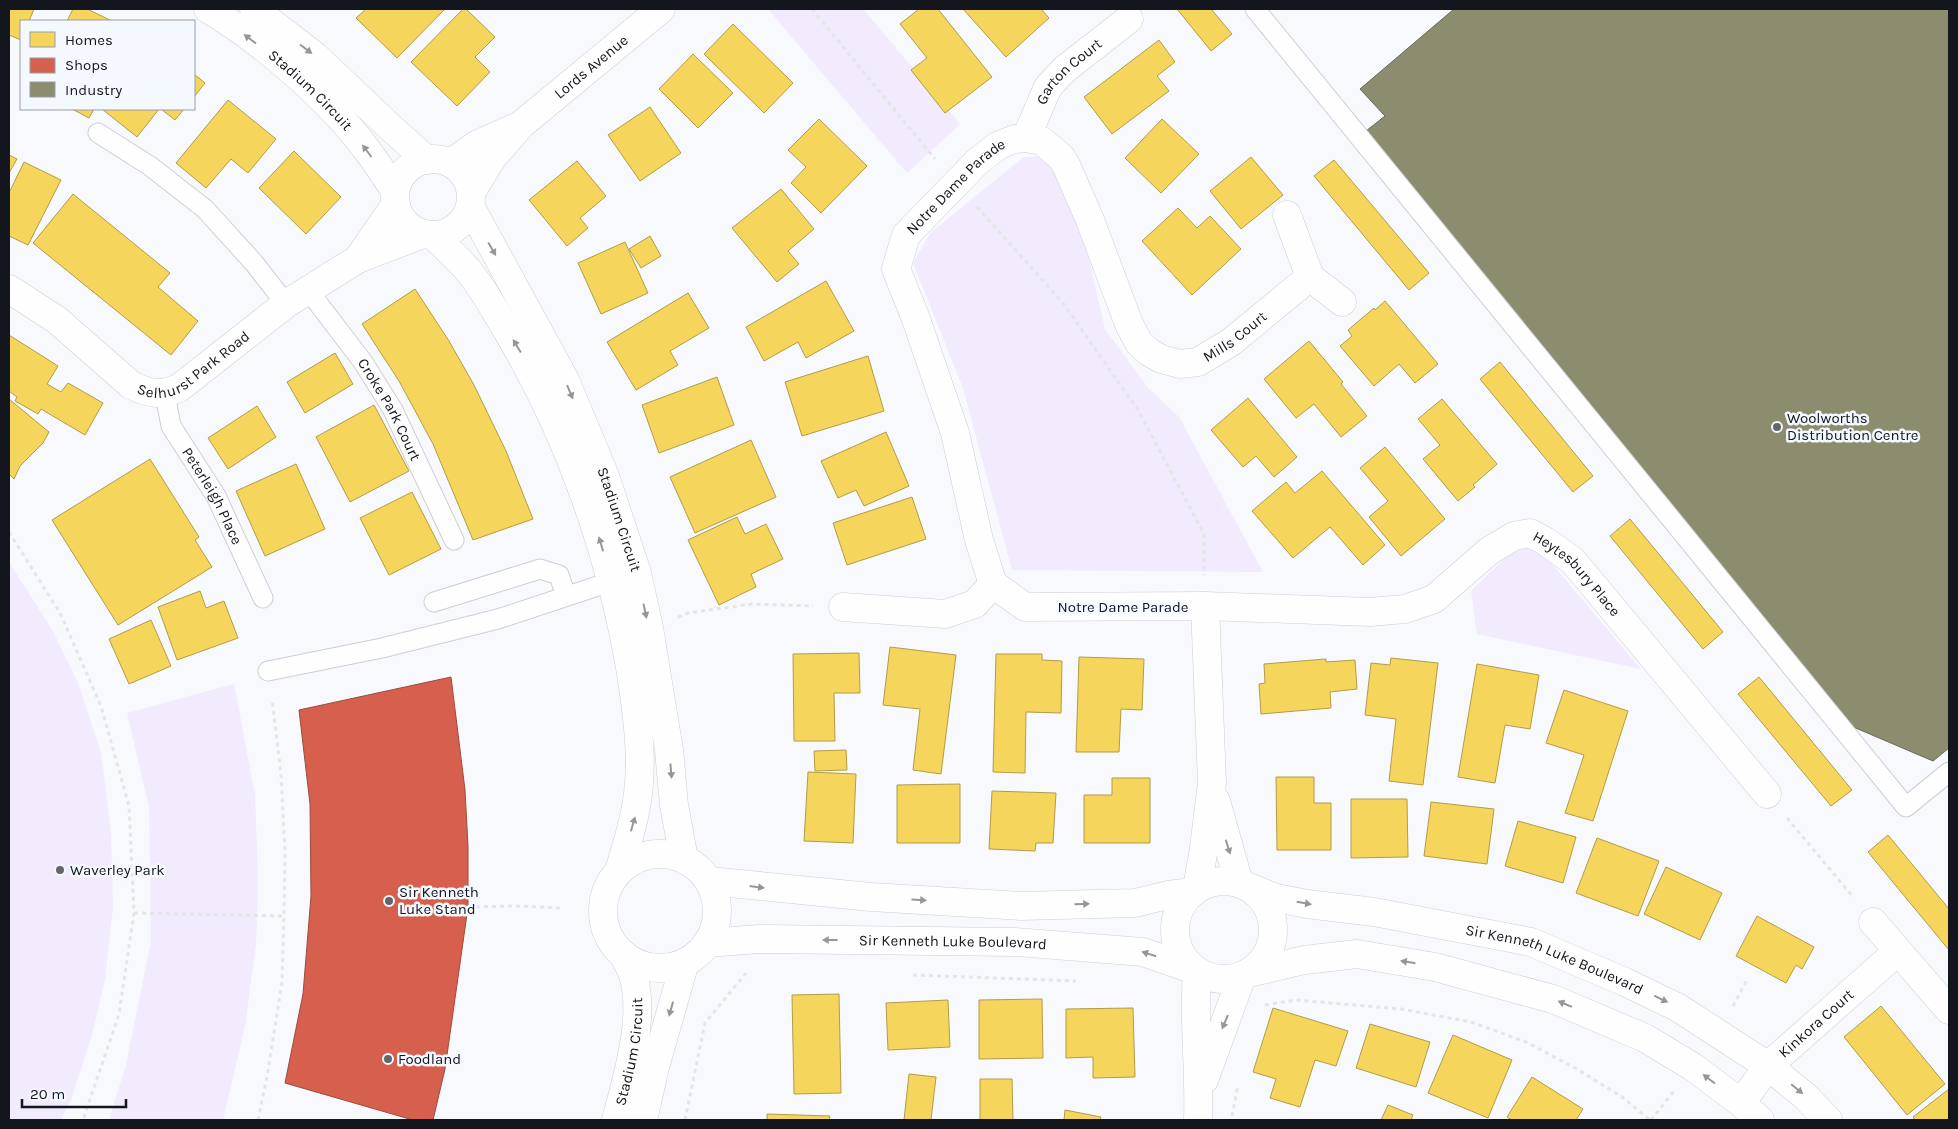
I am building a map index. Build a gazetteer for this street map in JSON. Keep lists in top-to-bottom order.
{
  "streets": {
    "street": [
      "Lords Avenue",
      "Garton Court",
      "Stadium Circuit",
      "Notre Dame Parade",
      "Mills Court",
      "Selhurst Park Road",
      "Heytesbury Place",
      "Sir Kenneth Luke Boulevard",
      "Kinkora Court"
    ],
    "lane": ["Croke Park Court", "Peterleigh Place"]
  },
  "crossings": [
    ["Garton Court", "Notre Dame Parade"],
    ["Stadium Circuit", "Selhurst Park Road"],
    ["Stadium Circuit", "Sir Kenneth Luke Boulevard"],
    ["Notre Dame Parade", "Mills Court"],
    ["Notre Dame Parade", "Heytesbury Place"],
    ["Notre Dame Parade", "Sir Kenneth Luke Boulevard"],
    ["Selhurst Park Road", "Croke Park Court"],
    ["Selhurst Park Road", "Peterleigh Place"],
    ["Sir Kenneth Luke Boulevard", "Kinkora Court"]
  ],
  "places": [
    "Woolworths Distribution Centre",
    "Waverley Park",
    "Sir Kenneth Luke Stand",
    "Foodland"
  ],
  "legend": ["Homes", "Shops", "Industry"],
  "scale_bar": "20 m"
}
